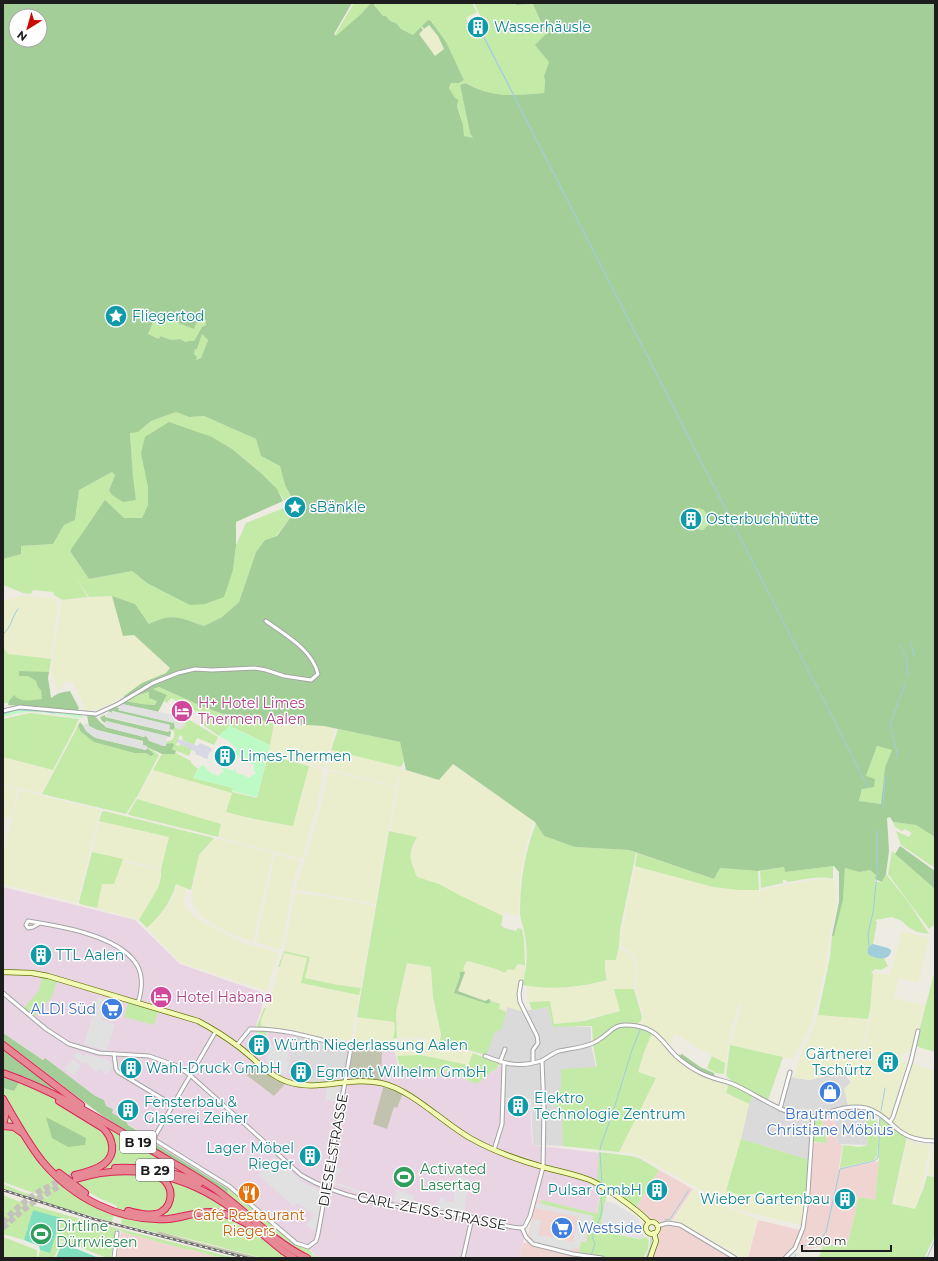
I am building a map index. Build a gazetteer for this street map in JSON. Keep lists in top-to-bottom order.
{
  "streets": {
    "highway": ["B 19", "B 29"],
    "street": ["DIESELSTRASSE", "CARL-ZEISS-STRASSE"]
  },
  "crossings": [
    ["B 19", "B 29"],
    ["DIESELSTRASSE", "CARL-ZEISS-STRASSE"]
  ],
  "places": {
    "building": [
      "Wasserhäusle",
      "Osterbuchhütte",
      "Limes-Thermen",
      "TTL Aalen",
      "Würth Niederlassung Aalen",
      "Gärtnerei Tschürtz",
      "Wahl-Druck GmbH",
      "Egmont Wilhelm GmbH",
      "Elektro Technologie Zentrum",
      "Fensterbau & Glaserei Zeiher",
      "Lager Möbel Rieger",
      "Pulsar GmbH",
      "Wieber Gartenbau"
    ],
    "place": ["Fliegertod", "sBänkle"],
    "hotel": ["H+ Hotel Limes Thermen Aalen", "Hotel Habana"],
    "supermarket": ["ALDI Süd", "Westside"],
    "shop": ["Brautmoden Christiane Möbius"],
    "sports": ["Activated Lasertag", "Dirtline Dürrwiesen"],
    "restaurant": ["Café Restaurant Riegers"]
  },
  "scale_bar": "200 m",
  "north": "bottom left"
}
